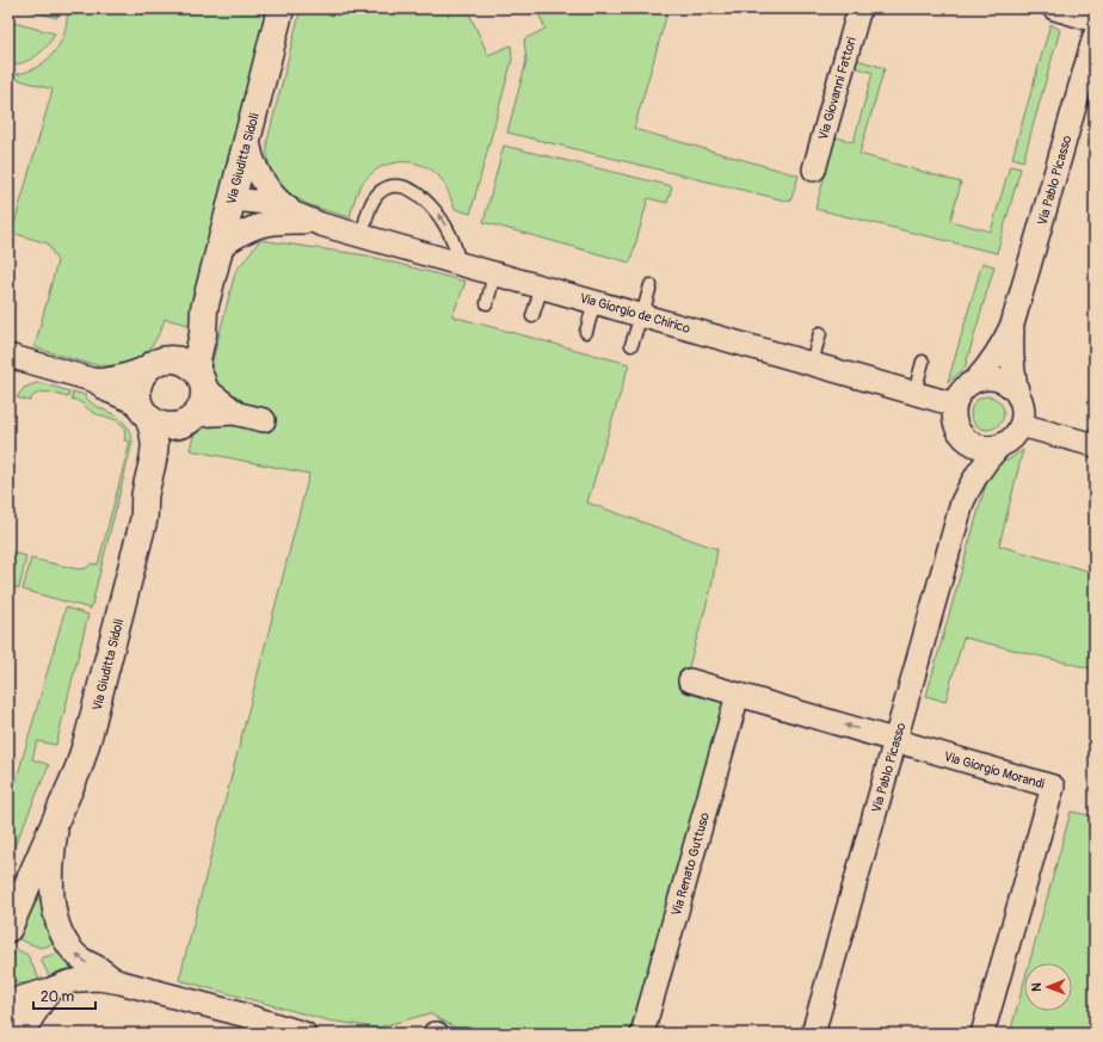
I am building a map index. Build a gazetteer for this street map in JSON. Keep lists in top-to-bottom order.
{
  "streets": {
    "street": [
      "Via Giovanni Fattori",
      "Via Giuditta Sidoli",
      "Via Pablo Picasso",
      "Via Giorgio de Chirico",
      "Via Giorgio Morandi",
      "Via Renato Guttuso"
    ]
  },
  "crossings": [
    ["Via Giuditta Sidoli", "Via Giorgio de Chirico"],
    ["Via Pablo Picasso", "Via Giorgio de Chirico"],
    ["Via Pablo Picasso", "Via Giorgio Morandi"],
    ["Via Giorgio Morandi", "Via Renato Guttuso"]
  ],
  "scale_bar": "20 m",
  "north": "left"
}
